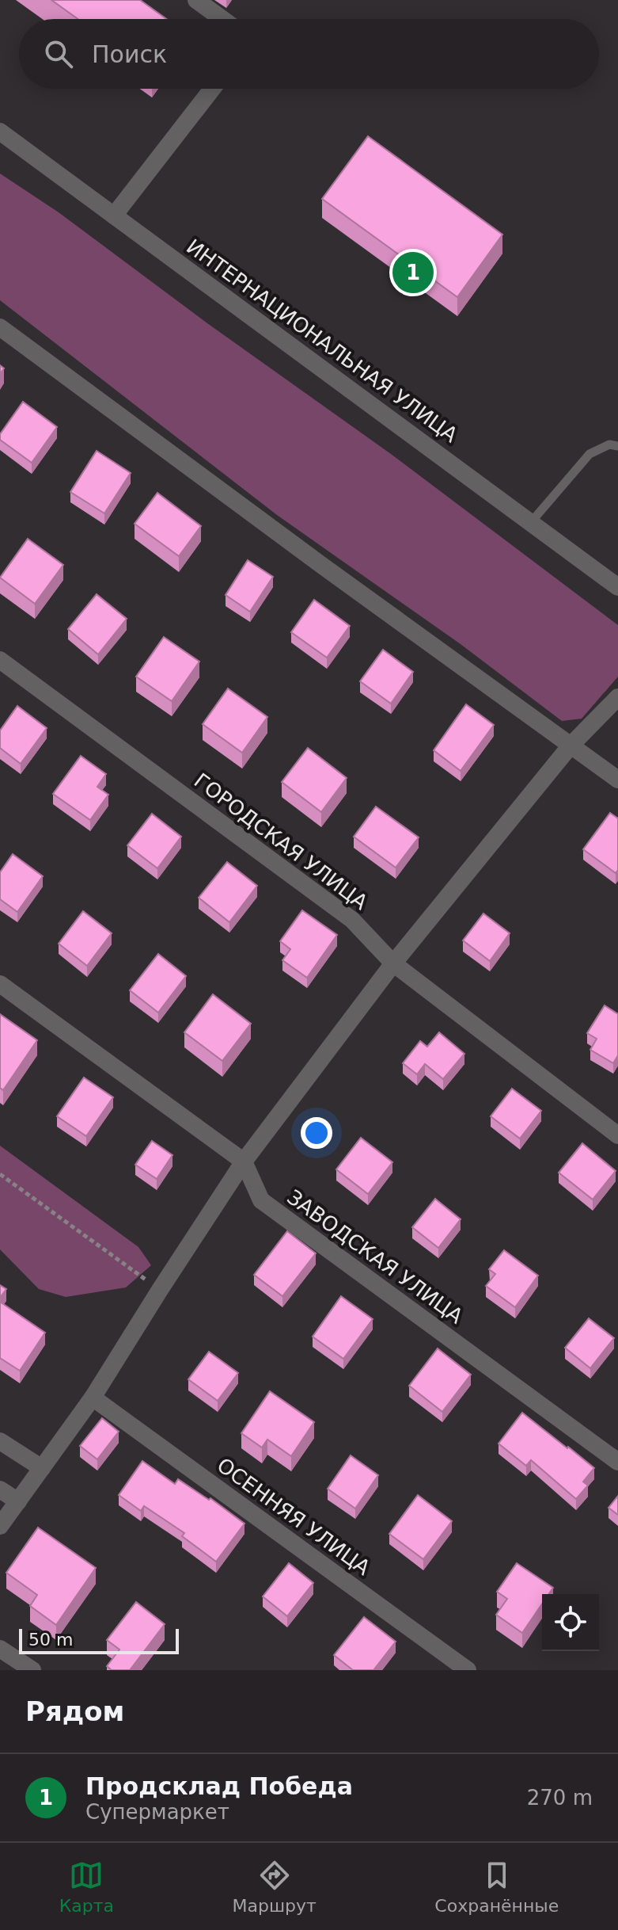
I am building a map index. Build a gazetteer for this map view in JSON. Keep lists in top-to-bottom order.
{
  "streets": {
    "street": [
      "ИНТЕРНАЦИОНАЛЬНАЯ УЛИЦА",
      "ГОРОДСКАЯ УЛИЦА",
      "ЗАВОДСКАЯ УЛИЦА",
      "ОСЕННЯЯ УЛИЦА"
    ]
  },
  "scale_bar": "50 m",
  "page": {
    "search": "Поиск",
    "pins": "1",
    "scale": "50 m",
    "heading": "Рядом",
    "list": [
      {
        "mark": "1",
        "name": "Продсклад Победа",
        "note": "Супермаркет",
        "value": "270 m"
      }
    ],
    "nav": ["Карта", "Маршрут", "Сохранённые"]
  }
}
